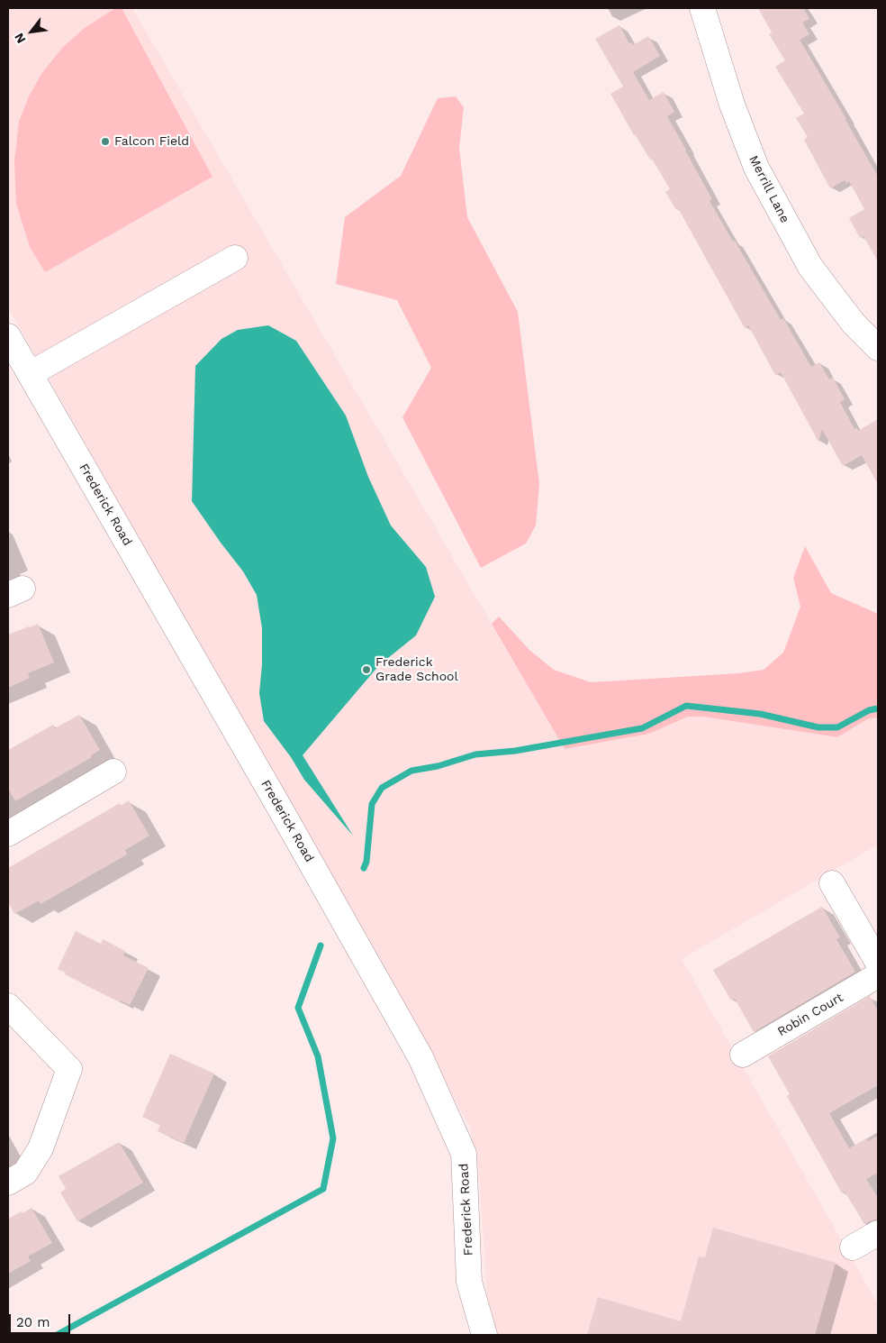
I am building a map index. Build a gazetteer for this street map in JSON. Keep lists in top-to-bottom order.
{
  "streets": {
    "street": ["Merrill Lane", "Frederick Road", "Robin Court"]
  },
  "places": ["Falcon Field", "Frederick Grade School"],
  "scale_bar": "20 m",
  "north": "bottom left"
}
